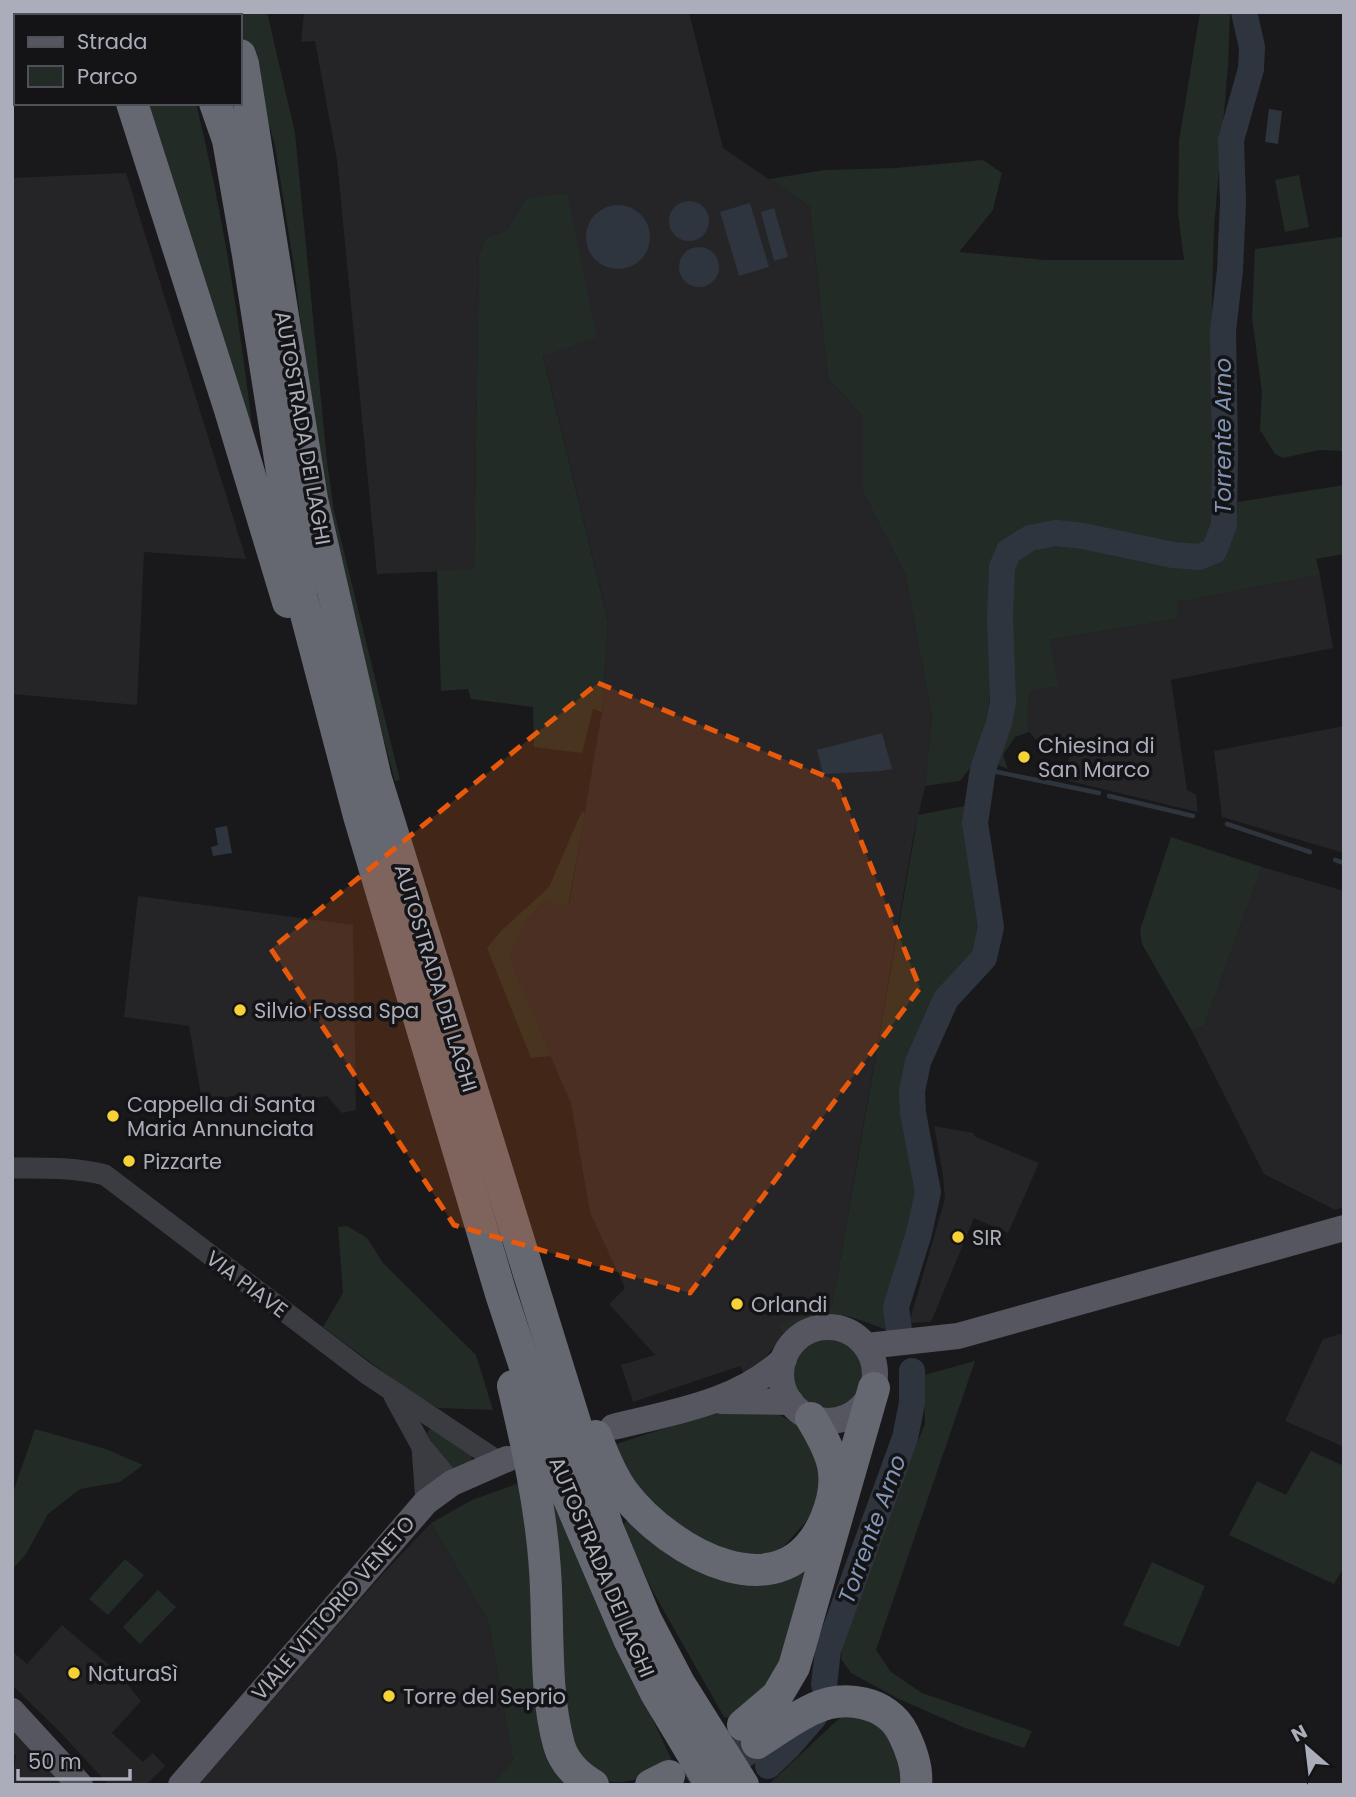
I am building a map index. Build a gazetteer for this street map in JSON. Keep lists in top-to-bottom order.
{
  "streets": {
    "highway": ["AUTOSTRADA DEI LAGHI"],
    "main road": ["VIALE VITTORIO VENETO"],
    "street": ["VIA PIAVE"]
  },
  "crossings": [
    ["VIA PIAVE", "VIALE VITTORIO VENETO"]
  ],
  "water": ["Torrente Arno"],
  "places": [
    "Chiesina di San Marco",
    "Silvio Fossa Spa",
    "Cappella di Santa Maria Annunciata",
    "Pizzarte",
    "SIR",
    "Orlandi",
    "NaturaSì",
    "Torre del Seprio"
  ],
  "legend": ["Strada", "Parco"],
  "scale_bar": "50 m",
  "north": "top left"
}
